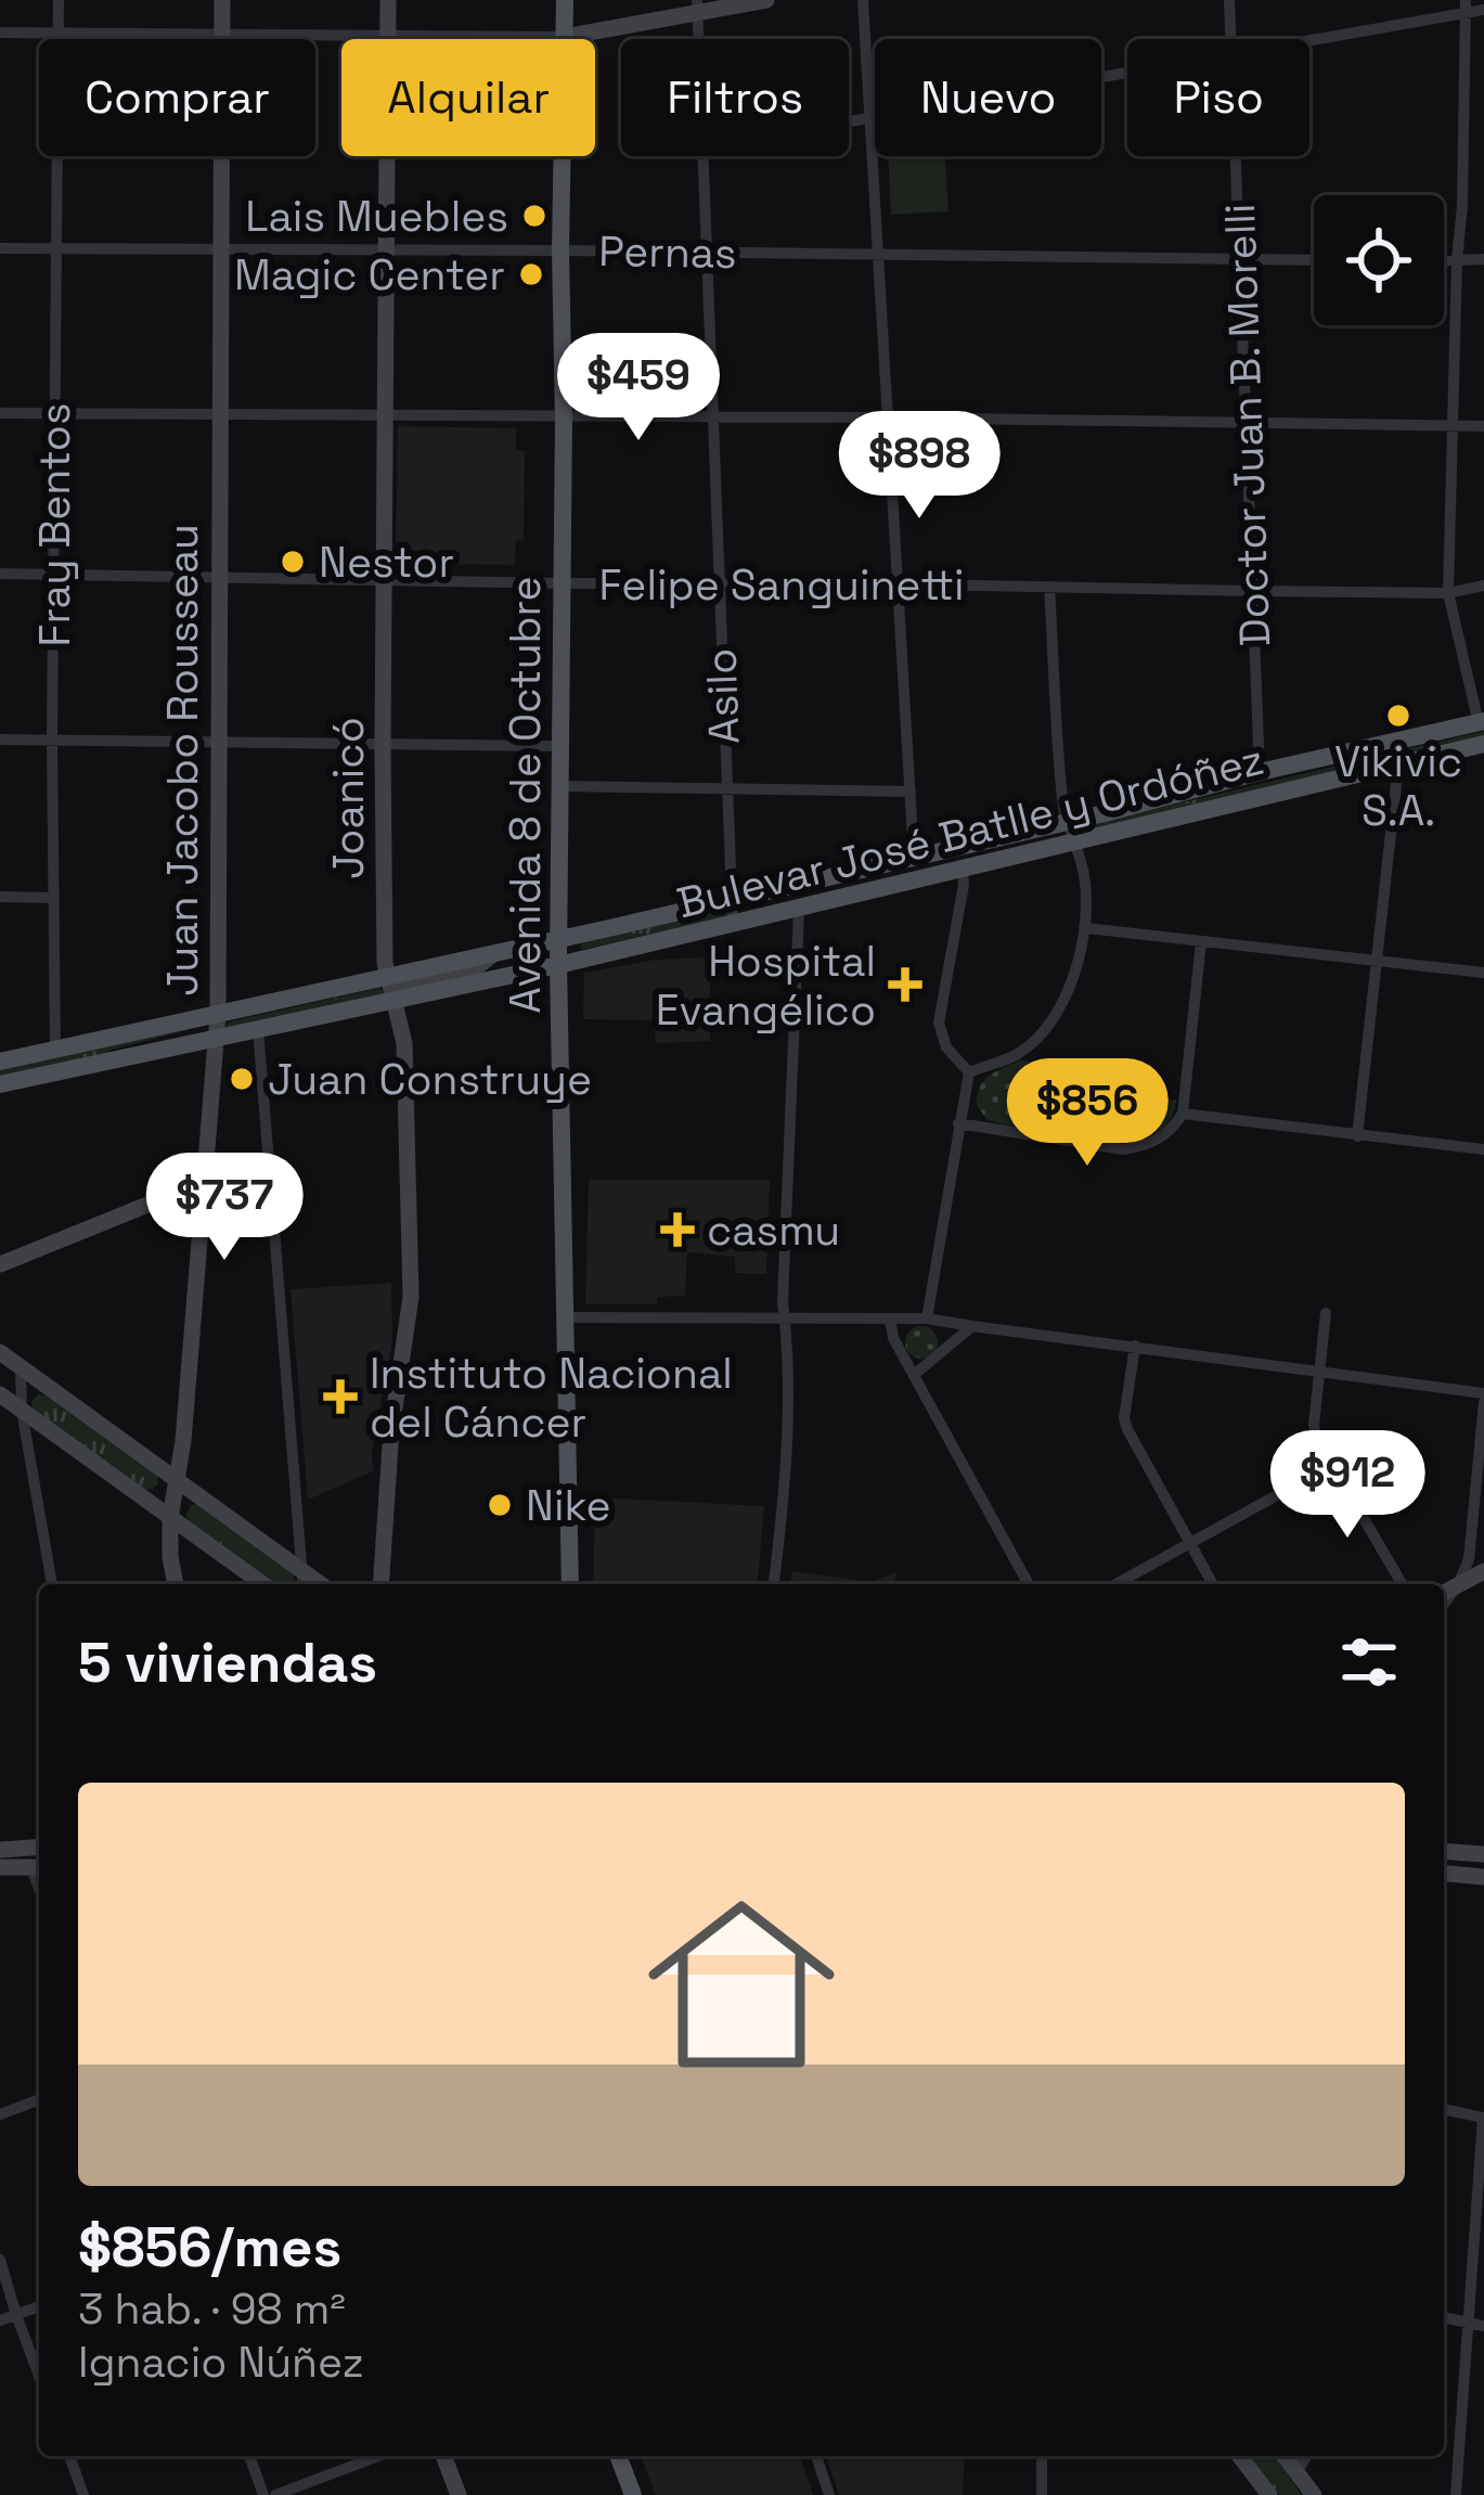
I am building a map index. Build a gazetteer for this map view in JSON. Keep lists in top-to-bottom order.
{
  "streets": {
    "main road": ["Avenida 8 de Octubre", "Bulevar José Batlle y Ordóñez"],
    "street": [
      "Pernas",
      "Doctor Juan B. Morelli",
      "Fray Bentos",
      "Felipe Sanguinetti",
      "Asilo",
      "Juan Jacobo Rousseau",
      "Joanicó"
    ]
  },
  "crossings": [
    ["Pernas", "Doctor Juan B. Morelli"],
    ["Pernas", "Fray Bentos"],
    ["Pernas", "Asilo"],
    ["Pernas", "Juan Jacobo Rousseau"],
    ["Pernas", "Avenida 8 de Octubre"],
    ["Pernas", "Joanicó"],
    ["Doctor Juan B. Morelli", "Felipe Sanguinetti"],
    ["Doctor Juan B. Morelli", "Bulevar José Batlle y Ordóñez"],
    ["Fray Bentos", "Felipe Sanguinetti"],
    ["Fray Bentos", "Bulevar José Batlle y Ordóñez"],
    ["Felipe Sanguinetti", "Asilo"],
    ["Felipe Sanguinetti", "Juan Jacobo Rousseau"],
    ["Felipe Sanguinetti", "Avenida 8 de Octubre"],
    ["Felipe Sanguinetti", "Joanicó"],
    ["Asilo", "Bulevar José Batlle y Ordóñez"],
    ["Juan Jacobo Rousseau", "Bulevar José Batlle y Ordóñez"],
    ["Avenida 8 de Octubre", "Bulevar José Batlle y Ordóñez"],
    ["Joanicó", "Bulevar José Batlle y Ordóñez"]
  ],
  "places": {
    "other": [
      "Lais Muebles",
      "Magic Center",
      "Nestor",
      "Vikivic S.A.",
      "Juan Construye",
      "Nike"
    ],
    "health": ["Hospital Evangélico", "casmu", "Instituto Nacional del Cáncer"]
  },
  "page": {
    "chip": [
      "Comprar",
      "Alquilar",
      "Filtros",
      "Nuevo",
      "Piso"
    ],
    "price": [
      "$459",
      "$898",
      "$856",
      "$737",
      "$912"
    ],
    "heading": "5 viviendas",
    "list": [
      {
        "name": "$856/mes",
        "note": "3 hab. · 98 m² · Ignacio Núñez"
      }
    ]
  }
}
